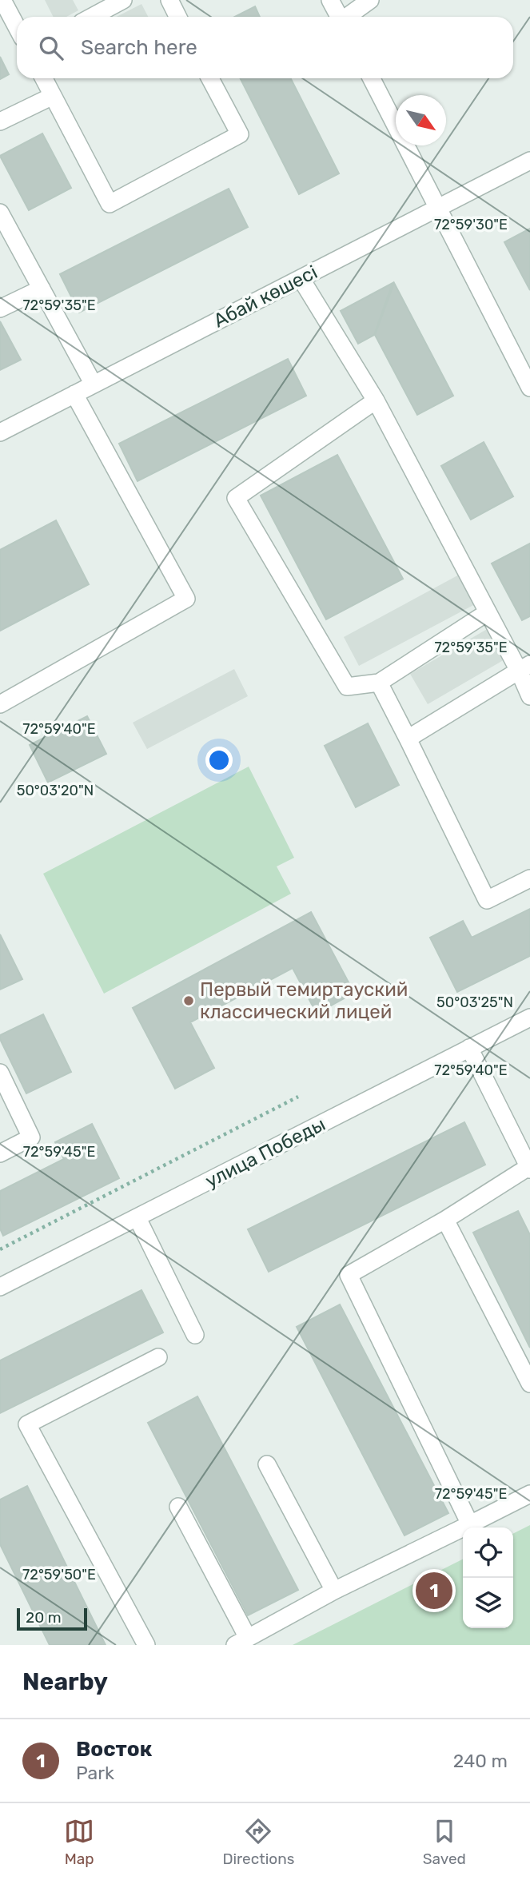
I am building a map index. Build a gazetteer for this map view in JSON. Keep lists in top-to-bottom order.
{
  "streets": {
    "street": ["Абай көшесі", "улица Победы"]
  },
  "places": ["Первый темиртауский классический лицей"],
  "scale_bar": "20 m",
  "north": "bottom right",
  "page": {
    "search": "Search here",
    "pins": "1",
    "scale": "20 m",
    "heading": "Nearby",
    "list": [
      {
        "mark": "1",
        "name": "Восток",
        "note": "Park",
        "value": "240 m"
      }
    ],
    "nav": ["Map", "Directions", "Saved"]
  },
  "coordinates": [
    "72°59'30\"E",
    "72°59'35\"E",
    "72°59'40\"E",
    "50°03'20\"N",
    "50°03'25\"N",
    "72°59'45\"E",
    "72°59'50\"E"
  ]
}
